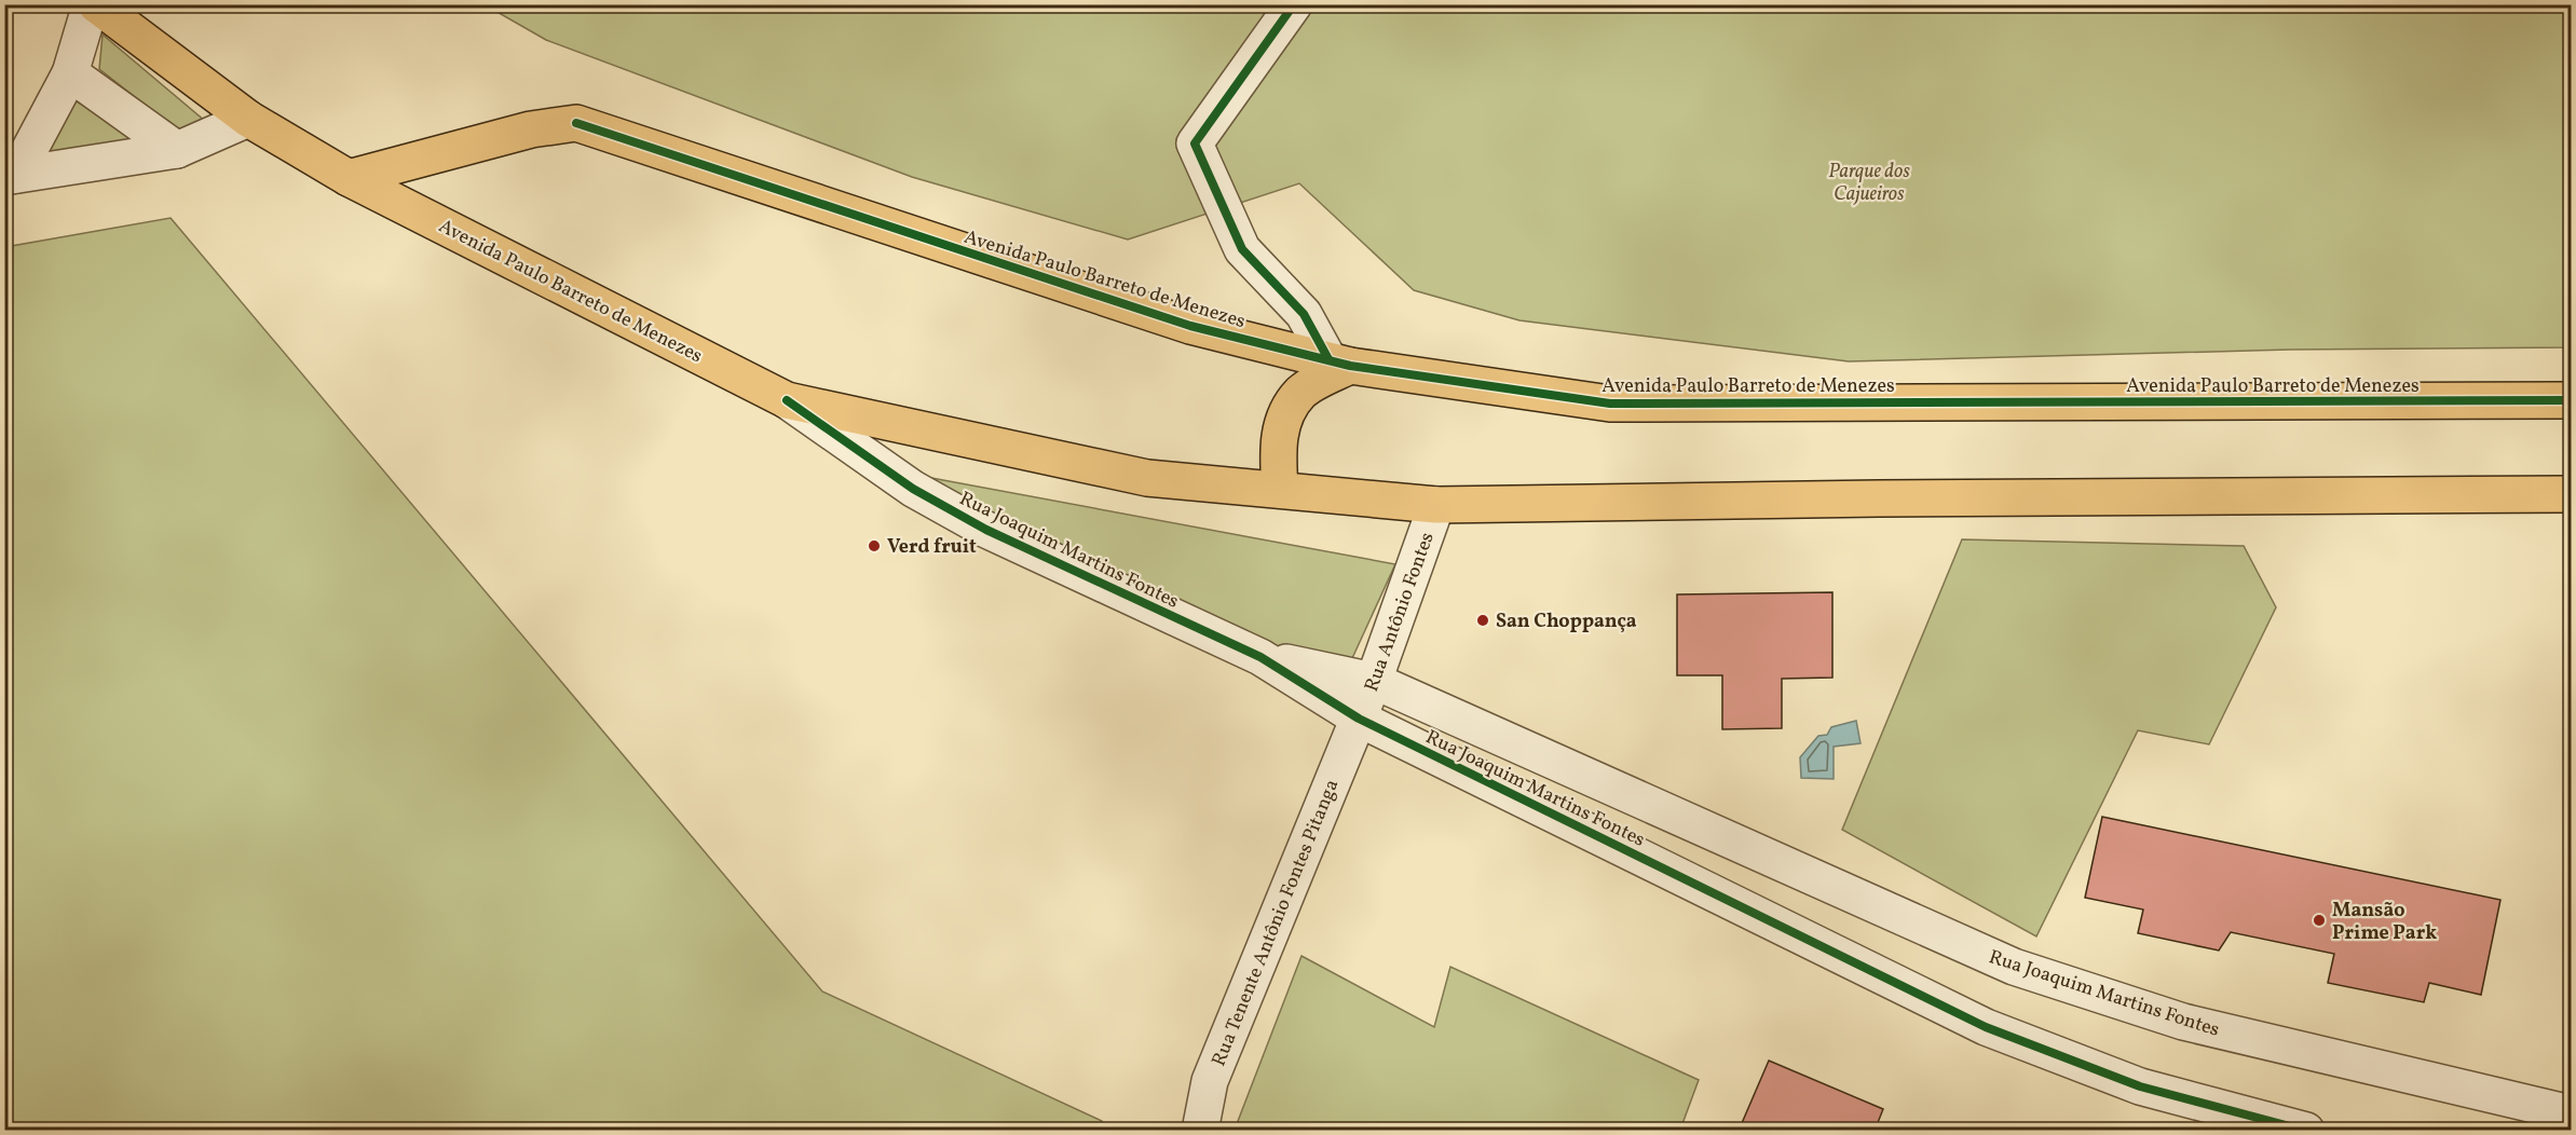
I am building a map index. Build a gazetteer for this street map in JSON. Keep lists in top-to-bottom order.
{
  "streets": {
    "main road": ["Avenida Paulo Barreto de Menezes"],
    "street": ["Rua Joaquim Martins Fontes", "Rua Antônio Fontes", "Rua Tenente Antônio Fontes Pitanga"]
  },
  "crossings": [
    ["Avenida Paulo Barreto de Menezes", "Rua Joaquim Martins Fontes"],
    ["Avenida Paulo Barreto de Menezes", "Rua Antônio Fontes"],
    ["Rua Joaquim Martins Fontes", "Rua Antônio Fontes"],
    ["Rua Joaquim Martins Fontes", "Rua Tenente Antônio Fontes Pitanga"],
    ["Rua Antônio Fontes", "Rua Tenente Antônio Fontes Pitanga"]
  ],
  "parks": ["Parque dos Cajueiros"],
  "places": ["Verd fruit", "San Choppança", "Mansão Prime Park"]
}
